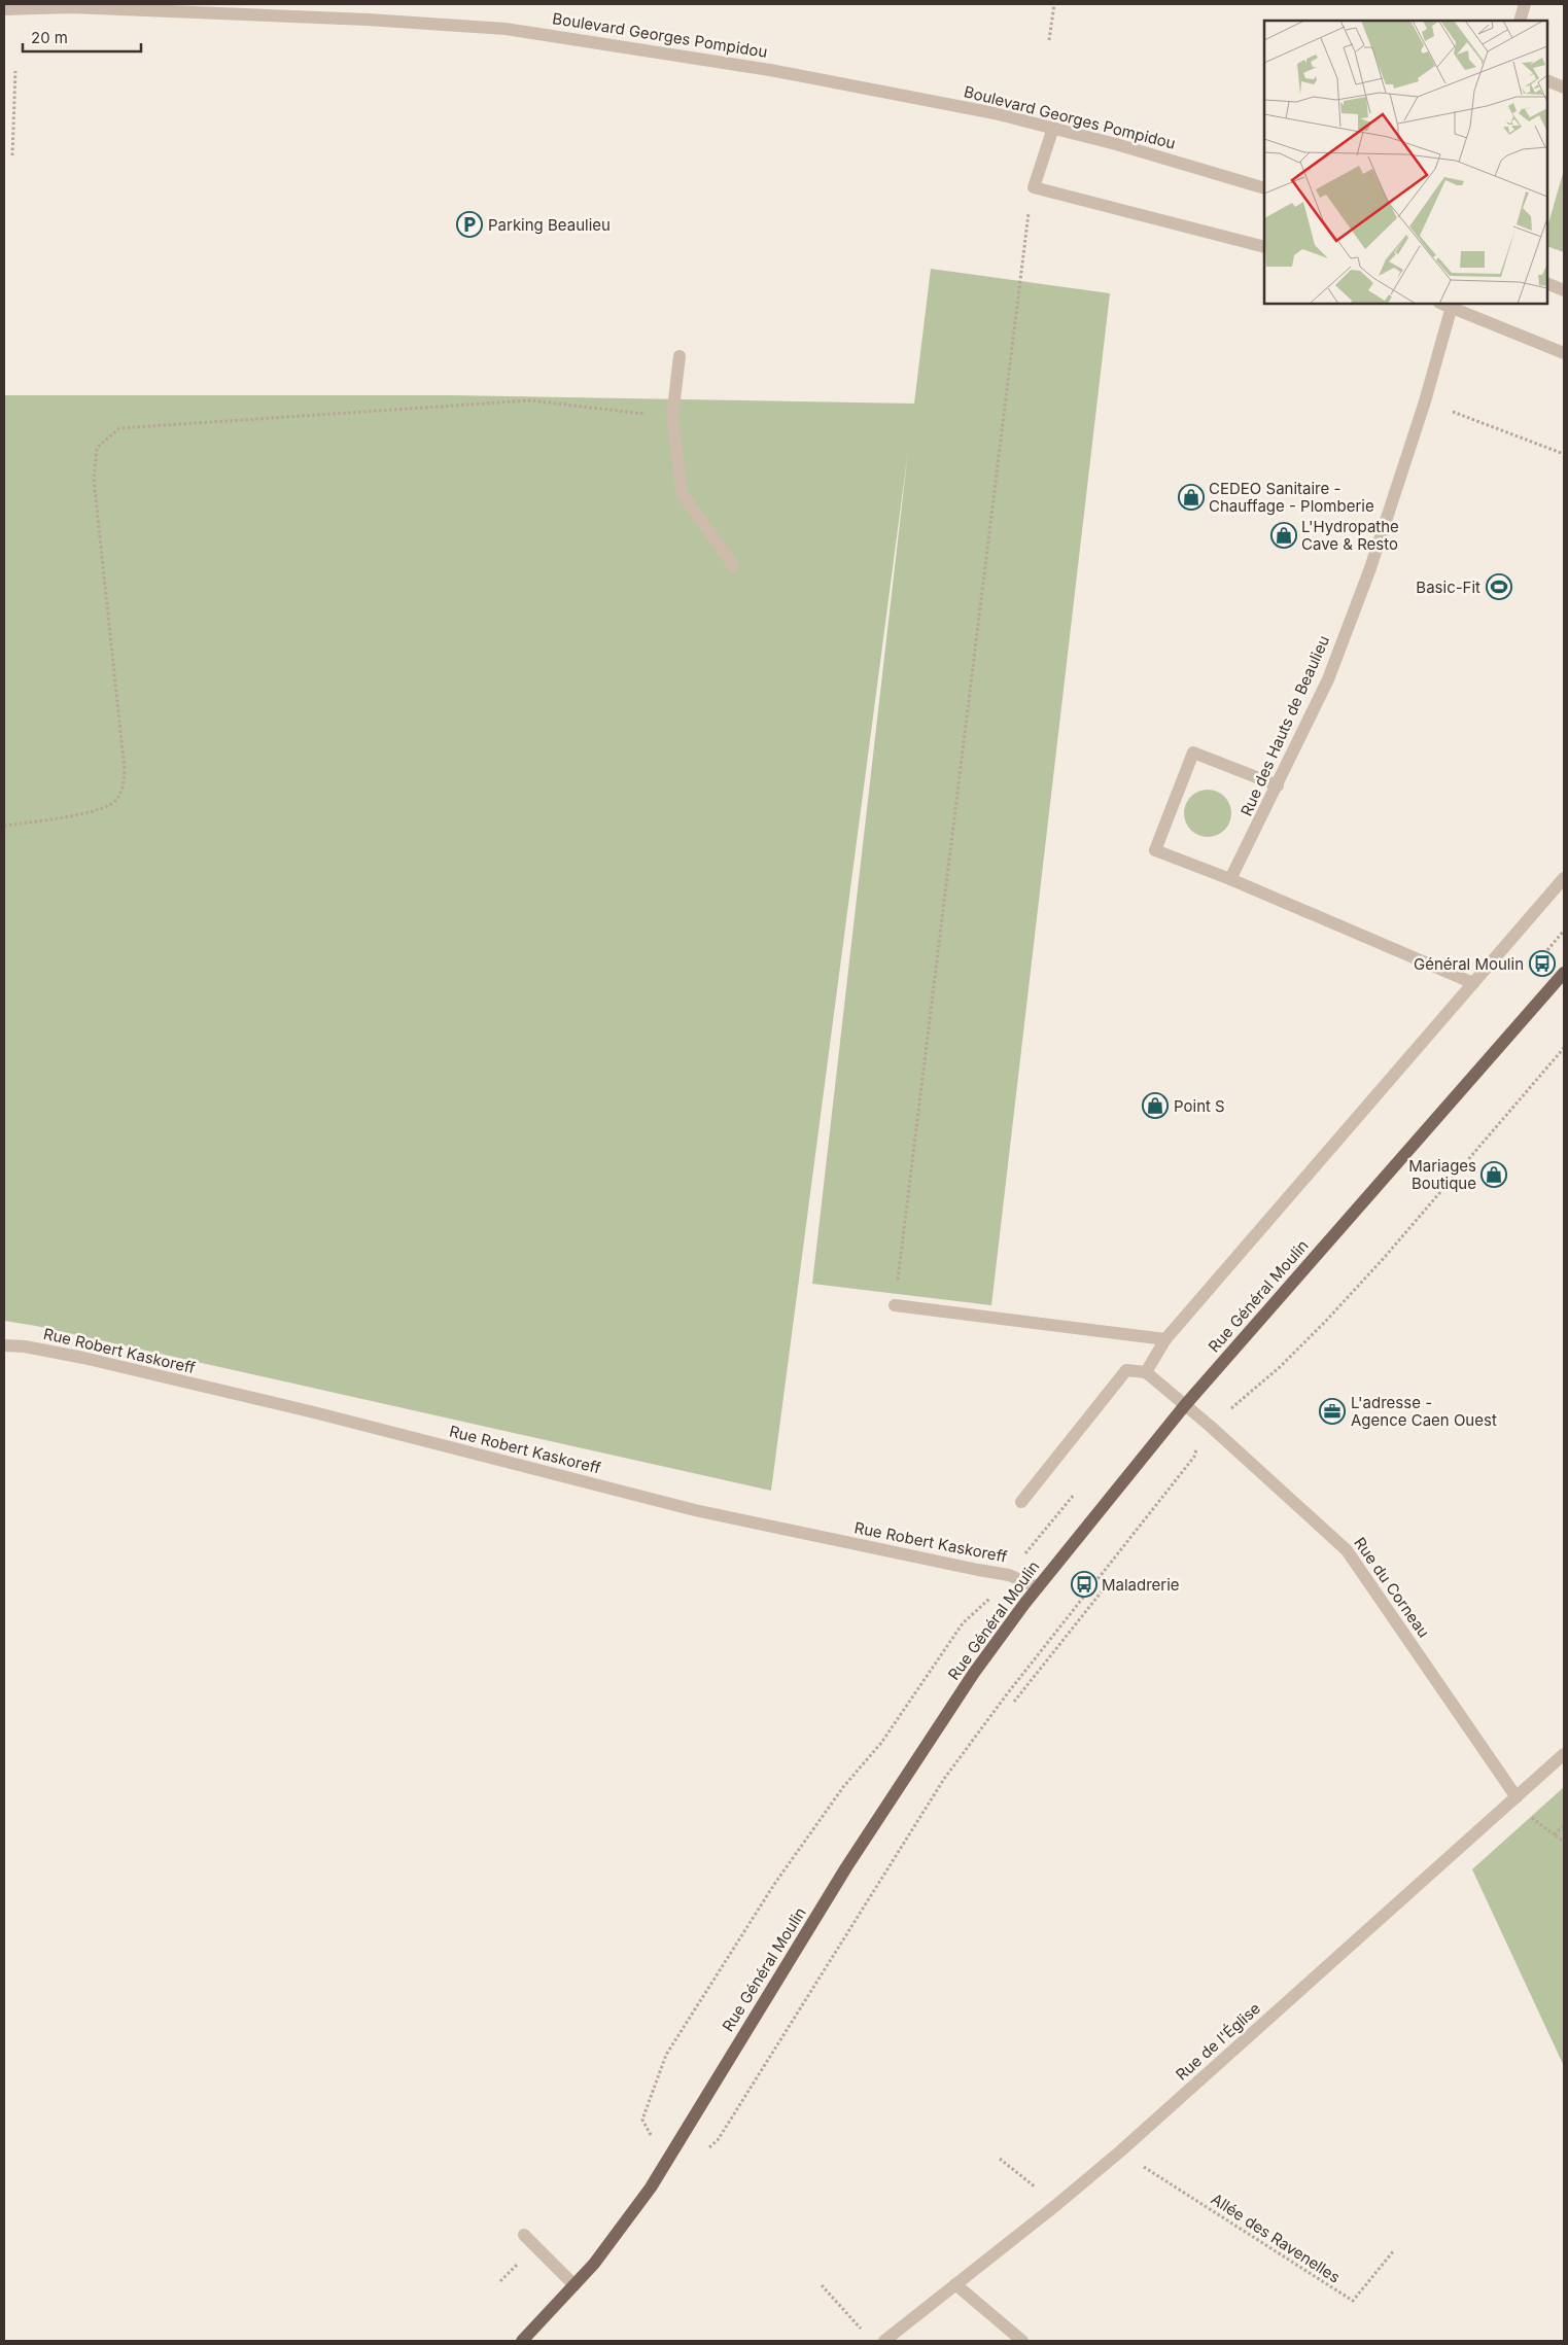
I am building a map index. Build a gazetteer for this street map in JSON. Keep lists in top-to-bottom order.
{
  "streets": {
    "main road": ["Rue Général Moulin"],
    "street": [
      "Boulevard Georges Pompidou",
      "Rue des Hauts de Beaulieu",
      "Rue Robert Kaskoreff",
      "Rue du Corneau",
      "Rue de l'Église"
    ],
    "path": ["Allée des Ravenelles"]
  },
  "crossings": [
    ["Rue Général Moulin", "Rue Robert Kaskoreff"],
    ["Rue Général Moulin", "Rue du Corneau"],
    ["Rue du Corneau", "Rue de l'Église"]
  ],
  "places": {
    "parking": ["Parking Beaulieu"],
    "shop": [
      "CEDEO Sanitaire - Chauffage - Plomberie",
      "L'Hydropathe Cave & Resto",
      "Point S",
      "Mariages Boutique"
    ],
    "sports": ["Basic-Fit"],
    "bus stop": ["Général Moulin", "Maladrerie"],
    "office": ["L'adresse - Agence Caen Ouest"]
  },
  "scale_bar": "20 m"
}
